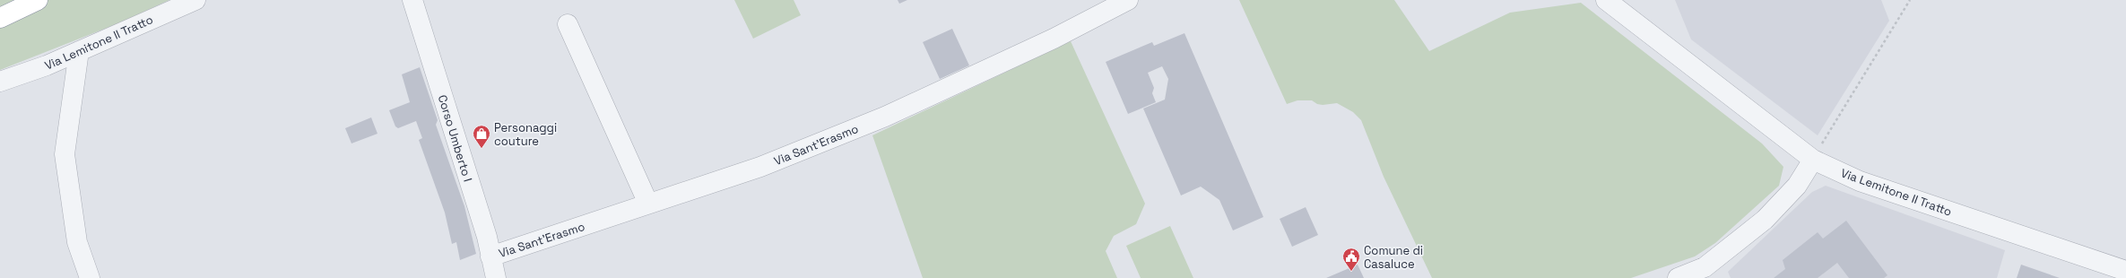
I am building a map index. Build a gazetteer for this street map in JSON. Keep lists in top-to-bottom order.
{
  "streets": {
    "street": ["Via Lemitone II Tratto", "Corso Umberto I", "Via Sant'Erasmo"]
  },
  "crossings": [
    ["Corso Umberto I", "Via Sant'Erasmo"]
  ],
  "places": {
    "shop": ["Personaggi couture"],
    "public building": ["Comune di Casaluce"]
  }
}
